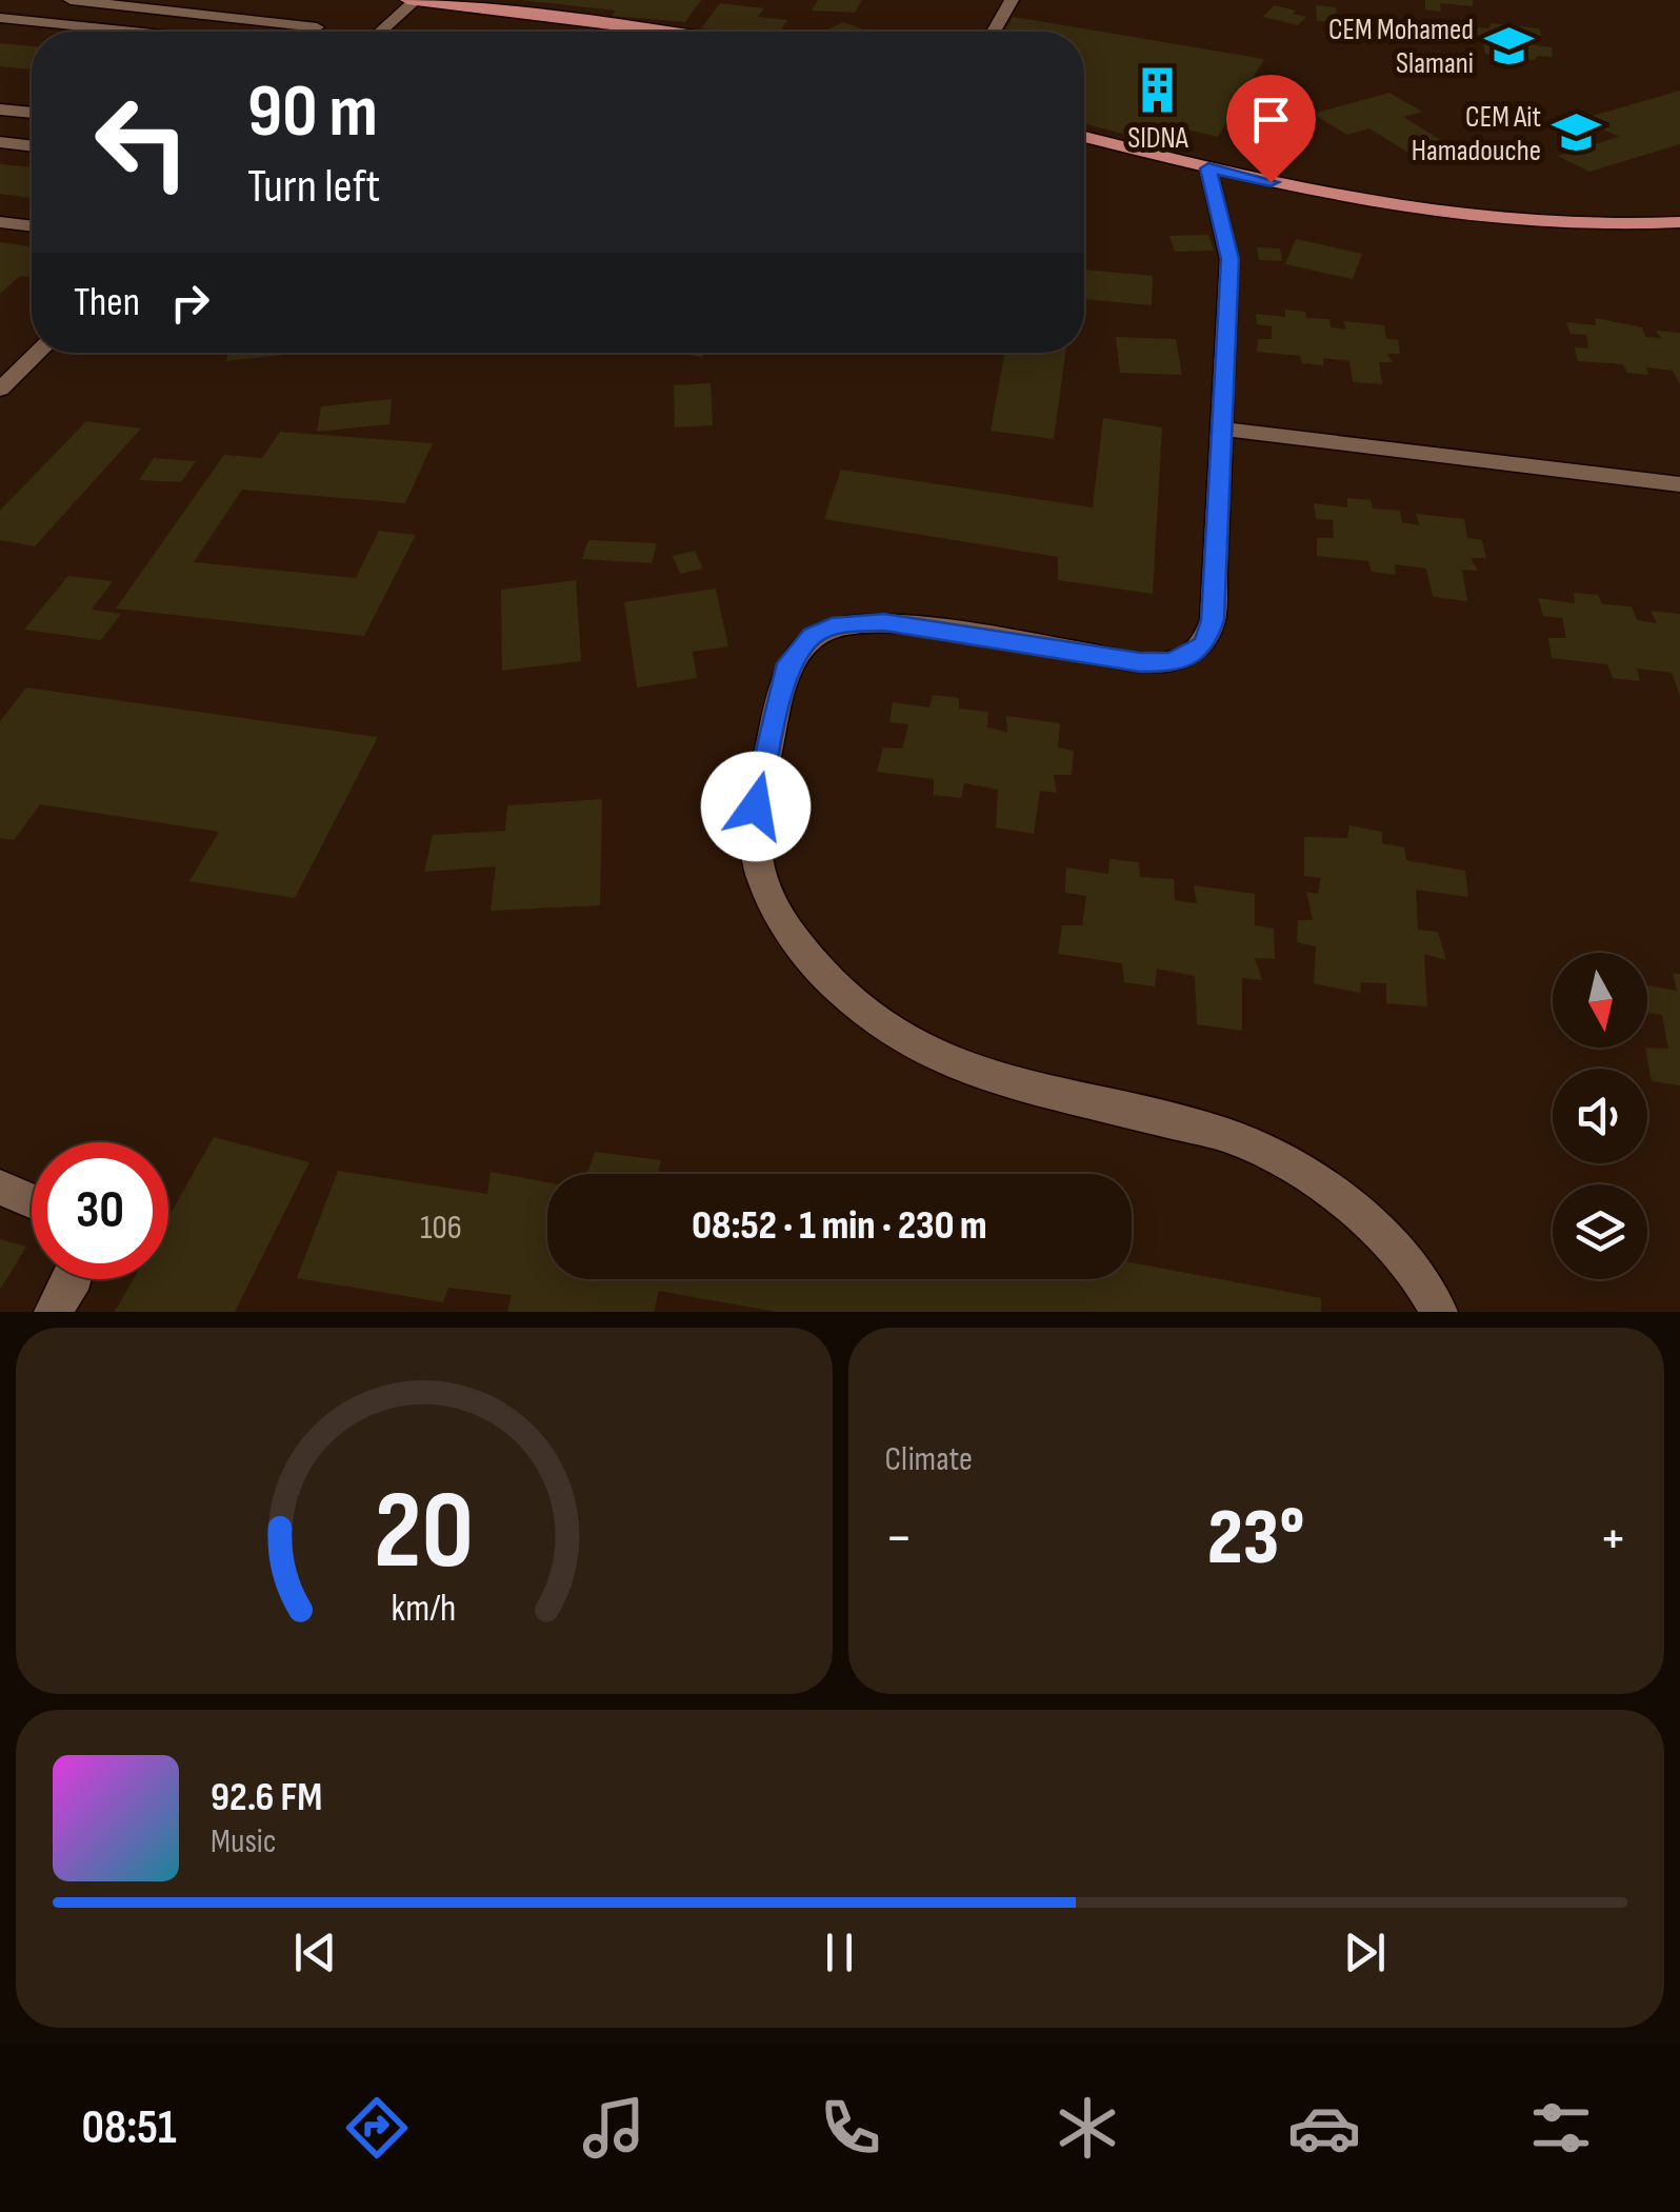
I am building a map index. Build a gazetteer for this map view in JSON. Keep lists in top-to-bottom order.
{
  "places": {
    "school or university": ["CEM Mohamed Slamani", "CEM Ait Hamadouche"],
    "building": ["SIDNA"]
  },
  "house_numbers": ["106"],
  "north": "bottom",
  "page": {
    "turn": ["90 m", "Turn left"],
    "then": "Then",
    "limit": "30",
    "trip": "08:52 · 1 min · 230 m",
    "tile": "Climate",
    "heat": ["−", "23°", "+"],
    "song": ["92.6 FM", "Music"],
    "tabs": "08:51",
    "gauge": ["20", "km/h"]
  }
}
